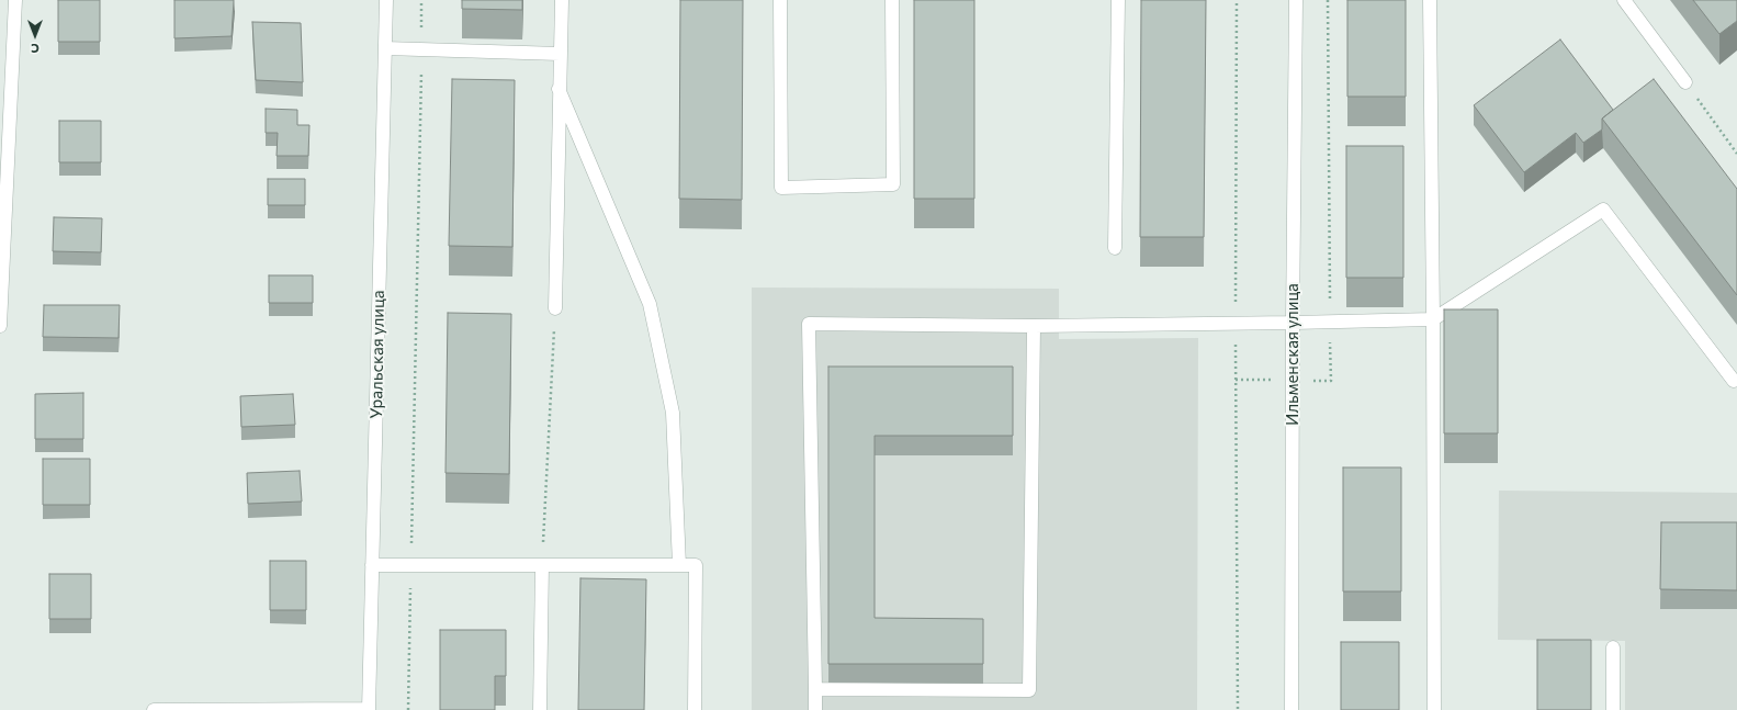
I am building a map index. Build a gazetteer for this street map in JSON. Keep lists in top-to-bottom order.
{
  "streets": {
    "street": ["Уральская улица", "Ильменская улица"]
  },
  "north": "bottom"
}
